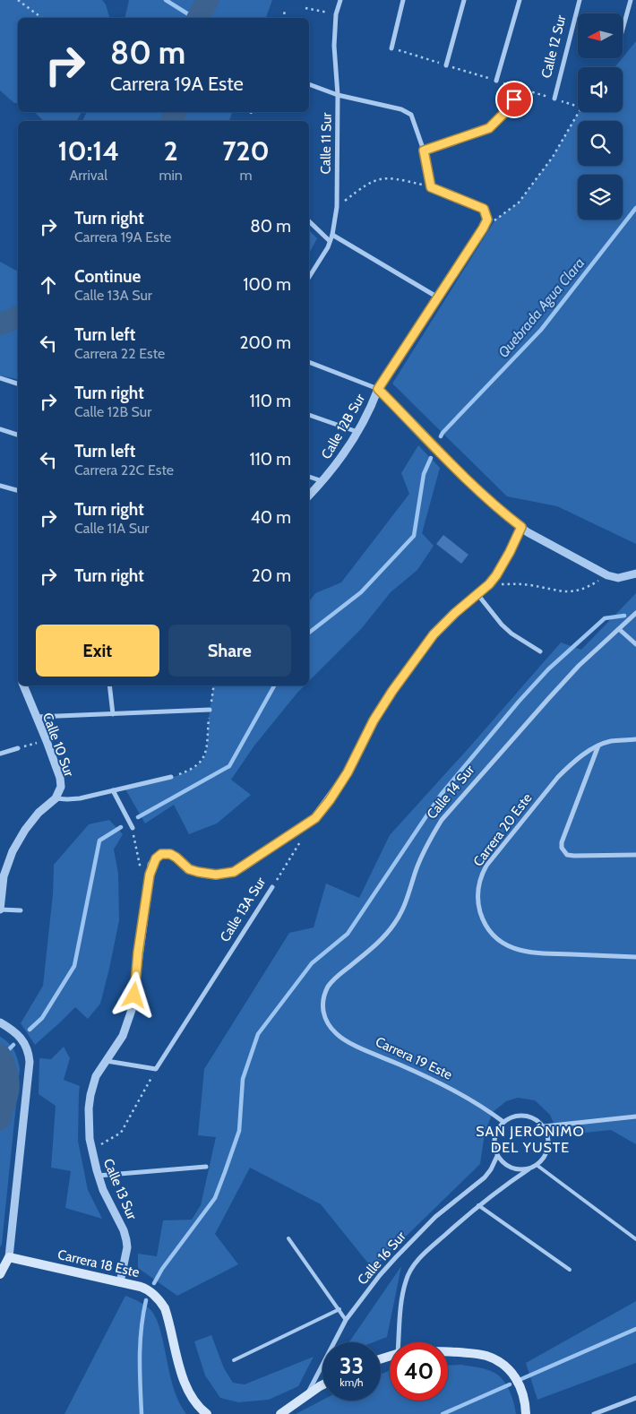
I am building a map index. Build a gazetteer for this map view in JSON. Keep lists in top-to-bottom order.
{
  "streets": {
    "main road": ["Carrera 18 Este"],
    "street": [
      "Calle 12 Sur",
      "Calle 11 Sur",
      "Calle 12B Sur",
      "Calle 10 Sur",
      "Calle 14 Sur",
      "Carrera 20 Este",
      "Calle 13A Sur",
      "Carrera 19 Este",
      "Calle 13 Sur",
      "Calle 16 Sur"
    ]
  },
  "crossings": [
    ["Calle 14 Sur", "Carrera 19 Este"],
    ["Carrera 19 Este", "Calle 16 Sur"],
    ["Calle 13 Sur", "Carrera 18 Este"]
  ],
  "districts": ["SAN JERÓNIMO DEL YUSTE"],
  "water": ["Quebrada Agua Clara"],
  "north": "left",
  "page": {
    "turn": ["80 m", "Carrera 19A Este"],
    "eta": [
      "10:14",
      "Arrival",
      "2",
      "min",
      "720",
      "m"
    ],
    "list": [
      {
        "name": "Turn right",
        "note": "Carrera 19A Este",
        "value": "80 m"
      },
      {
        "name": "Continue",
        "note": "Calle 13A Sur",
        "value": "100 m"
      },
      {
        "name": "Turn left",
        "note": "Carrera 22 Este",
        "value": "200 m"
      },
      {
        "name": "Turn right",
        "note": "Calle 12B Sur",
        "value": "110 m"
      },
      {
        "name": "Turn left",
        "note": "Carrera 22C Este",
        "value": "110 m"
      },
      {
        "name": "Turn right",
        "note": "Calle 11A Sur",
        "value": "40 m"
      },
      {
        "name": "Turn right",
        "value": "20 m"
      }
    ],
    "buttons": ["Exit", "Share"],
    "speed": "33 km/h",
    "limit": "40"
  }
}
